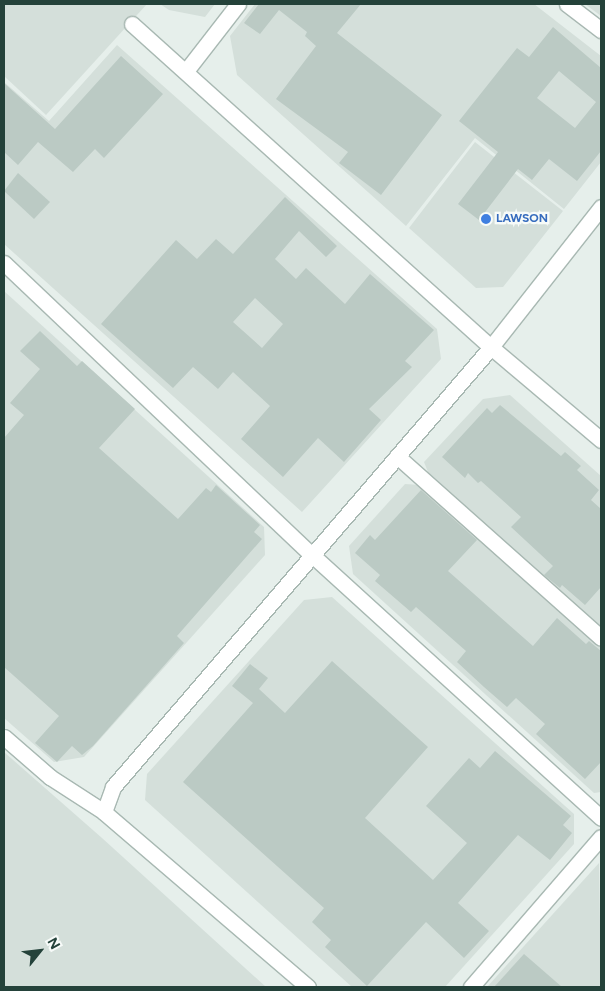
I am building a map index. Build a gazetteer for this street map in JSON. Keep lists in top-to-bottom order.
{
  "places": ["LAWSON"],
  "north": "top right"
}
